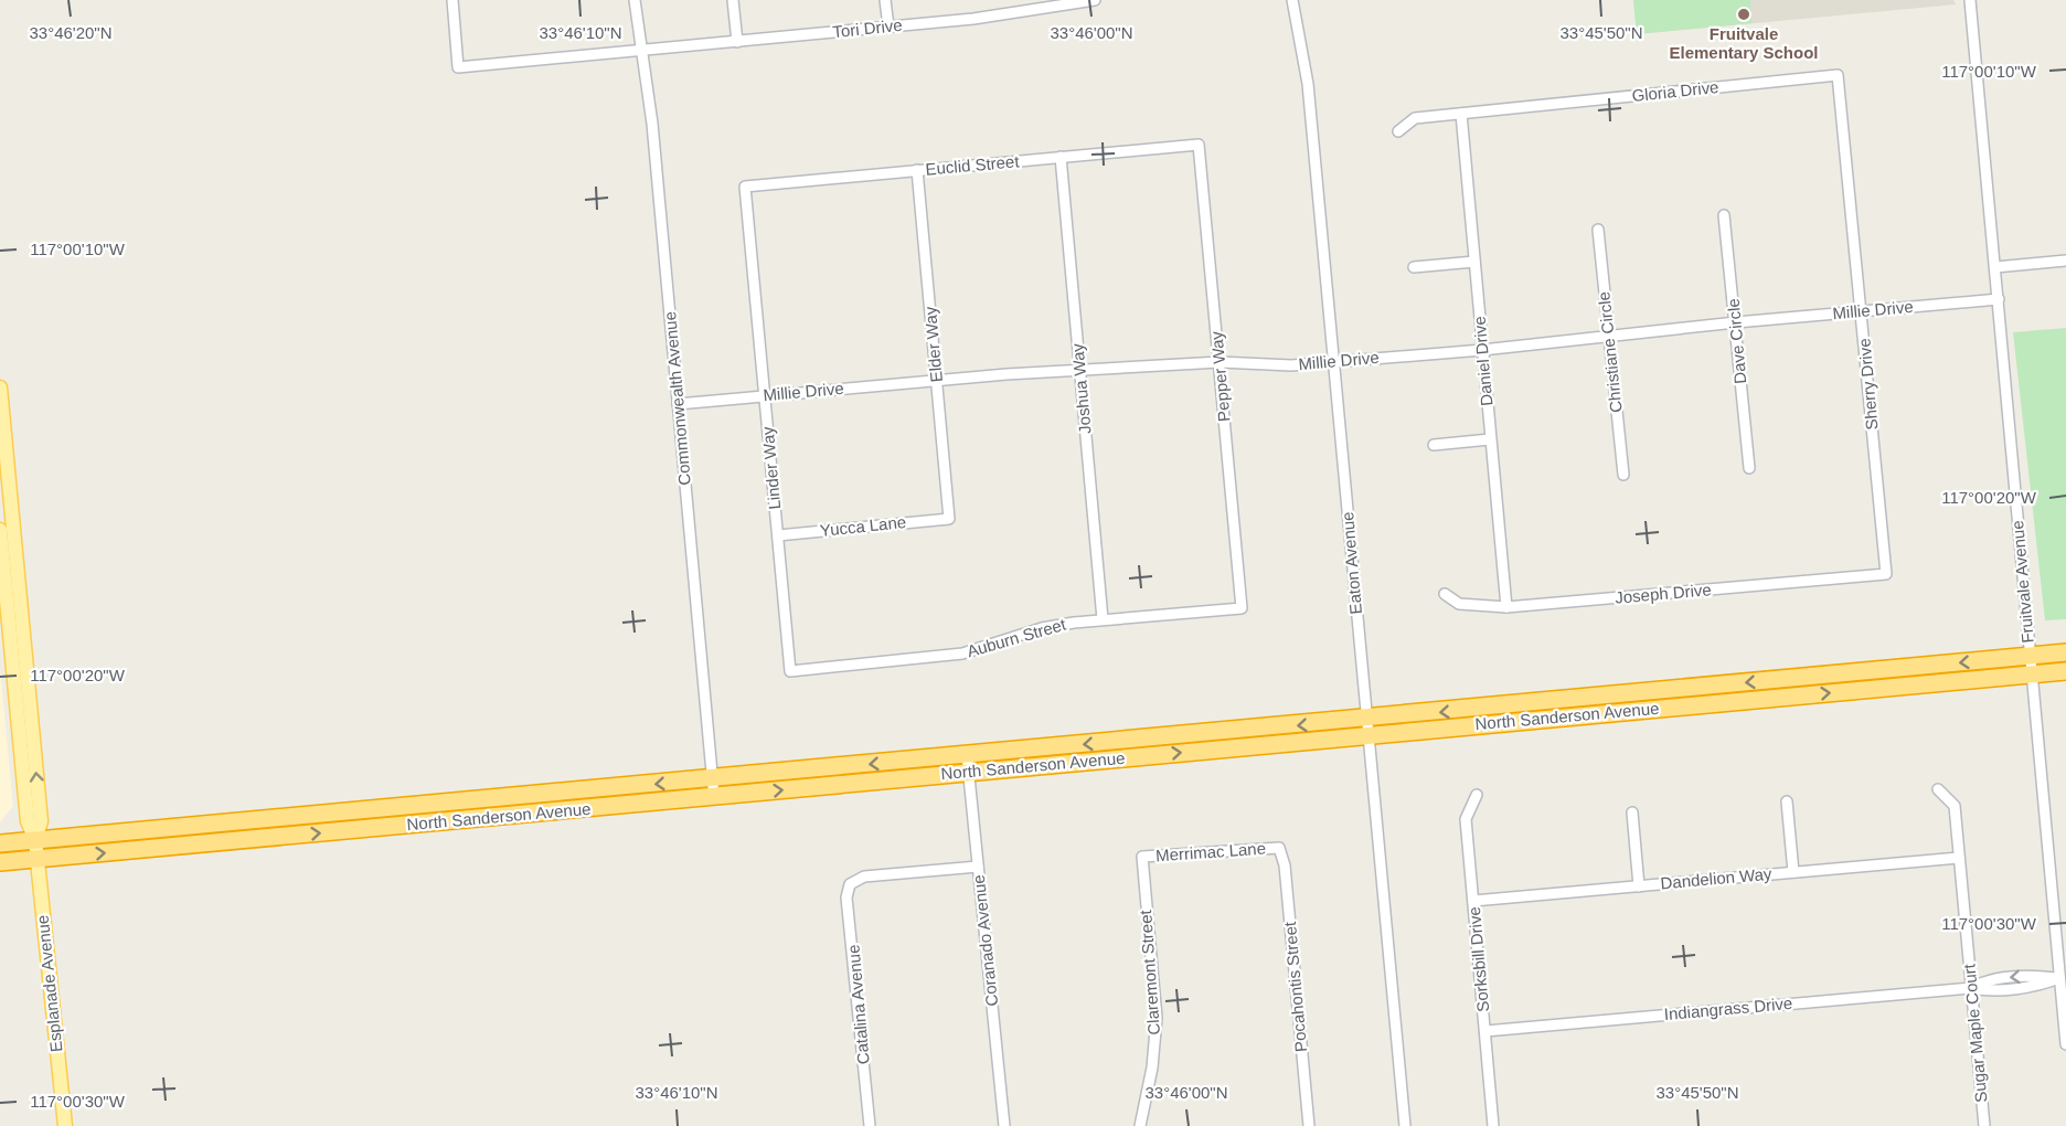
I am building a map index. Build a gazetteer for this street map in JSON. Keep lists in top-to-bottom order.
{
  "streets": {
    "highway": ["North Sanderson Avenue"],
    "main road": ["Esplanade Avenue"],
    "street": [
      "Tori Drive",
      "Gloria Drive",
      "Euclid Street",
      "Millie Drive",
      "Dave Circle",
      "Elder Way",
      "Christiane Circle",
      "Daniel Drive",
      "Pepper Way",
      "Sherry Drive",
      "Joshua Way",
      "Commonwealth Avenue",
      "Linder Way",
      "Yucca Lane",
      "Eaton Avenue",
      "Fruitvale Avenue",
      "Joseph Drive",
      "Auburn Street",
      "Merrimac Lane",
      "Dandelion Way",
      "Coranado Avenue",
      "Sorksbill Drive",
      "Claremont Street",
      "Pocahontis Street",
      "Catalina Avenue",
      "Indiangrass Drive",
      "Sugar Maple Court"
    ]
  },
  "crossings": [
    ["Tori Drive", "Commonwealth Avenue"],
    ["Gloria Drive", "Daniel Drive"],
    ["Gloria Drive", "Sherry Drive"],
    ["Euclid Street", "Elder Way"],
    ["Euclid Street", "Pepper Way"],
    ["Euclid Street", "Joshua Way"],
    ["Euclid Street", "Linder Way"],
    ["Millie Drive", "Dave Circle"],
    ["Millie Drive", "Elder Way"],
    ["Millie Drive", "Christiane Circle"],
    ["Millie Drive", "Daniel Drive"],
    ["Millie Drive", "Pepper Way"],
    ["Millie Drive", "Sherry Drive"],
    ["Millie Drive", "Joshua Way"],
    ["Millie Drive", "Commonwealth Avenue"],
    ["Millie Drive", "Linder Way"],
    ["Millie Drive", "Eaton Avenue"],
    ["Millie Drive", "Fruitvale Avenue"],
    ["Elder Way", "Yucca Lane"],
    ["Daniel Drive", "Joseph Drive"],
    ["Pepper Way", "Auburn Street"],
    ["Sherry Drive", "Joseph Drive"],
    ["Joshua Way", "Auburn Street"],
    ["Commonwealth Avenue", "North Sanderson Avenue"],
    ["Linder Way", "Yucca Lane"],
    ["Linder Way", "Auburn Street"],
    ["Eaton Avenue", "North Sanderson Avenue"],
    ["Fruitvale Avenue", "North Sanderson Avenue"],
    ["Fruitvale Avenue", "Indiangrass Drive"],
    ["North Sanderson Avenue", "Coranado Avenue"],
    ["North Sanderson Avenue", "Esplanade Avenue"],
    ["Merrimac Lane", "Claremont Street"],
    ["Merrimac Lane", "Pocahontis Street"],
    ["Dandelion Way", "Sorksbill Drive"],
    ["Dandelion Way", "Sugar Maple Court"],
    ["Coranado Avenue", "Catalina Avenue"],
    ["Sorksbill Drive", "Indiangrass Drive"],
    ["Indiangrass Drive", "Sugar Maple Court"]
  ],
  "places": ["Fruitvale Elementary School"],
  "coordinates": [
    "33°46'20\"N",
    "33°46'10\"N",
    "33°46'00\"N",
    "33°45'50\"N",
    "117°00'10\"W",
    "117°00'20\"W",
    "117°00'30\"W"
  ]
}
